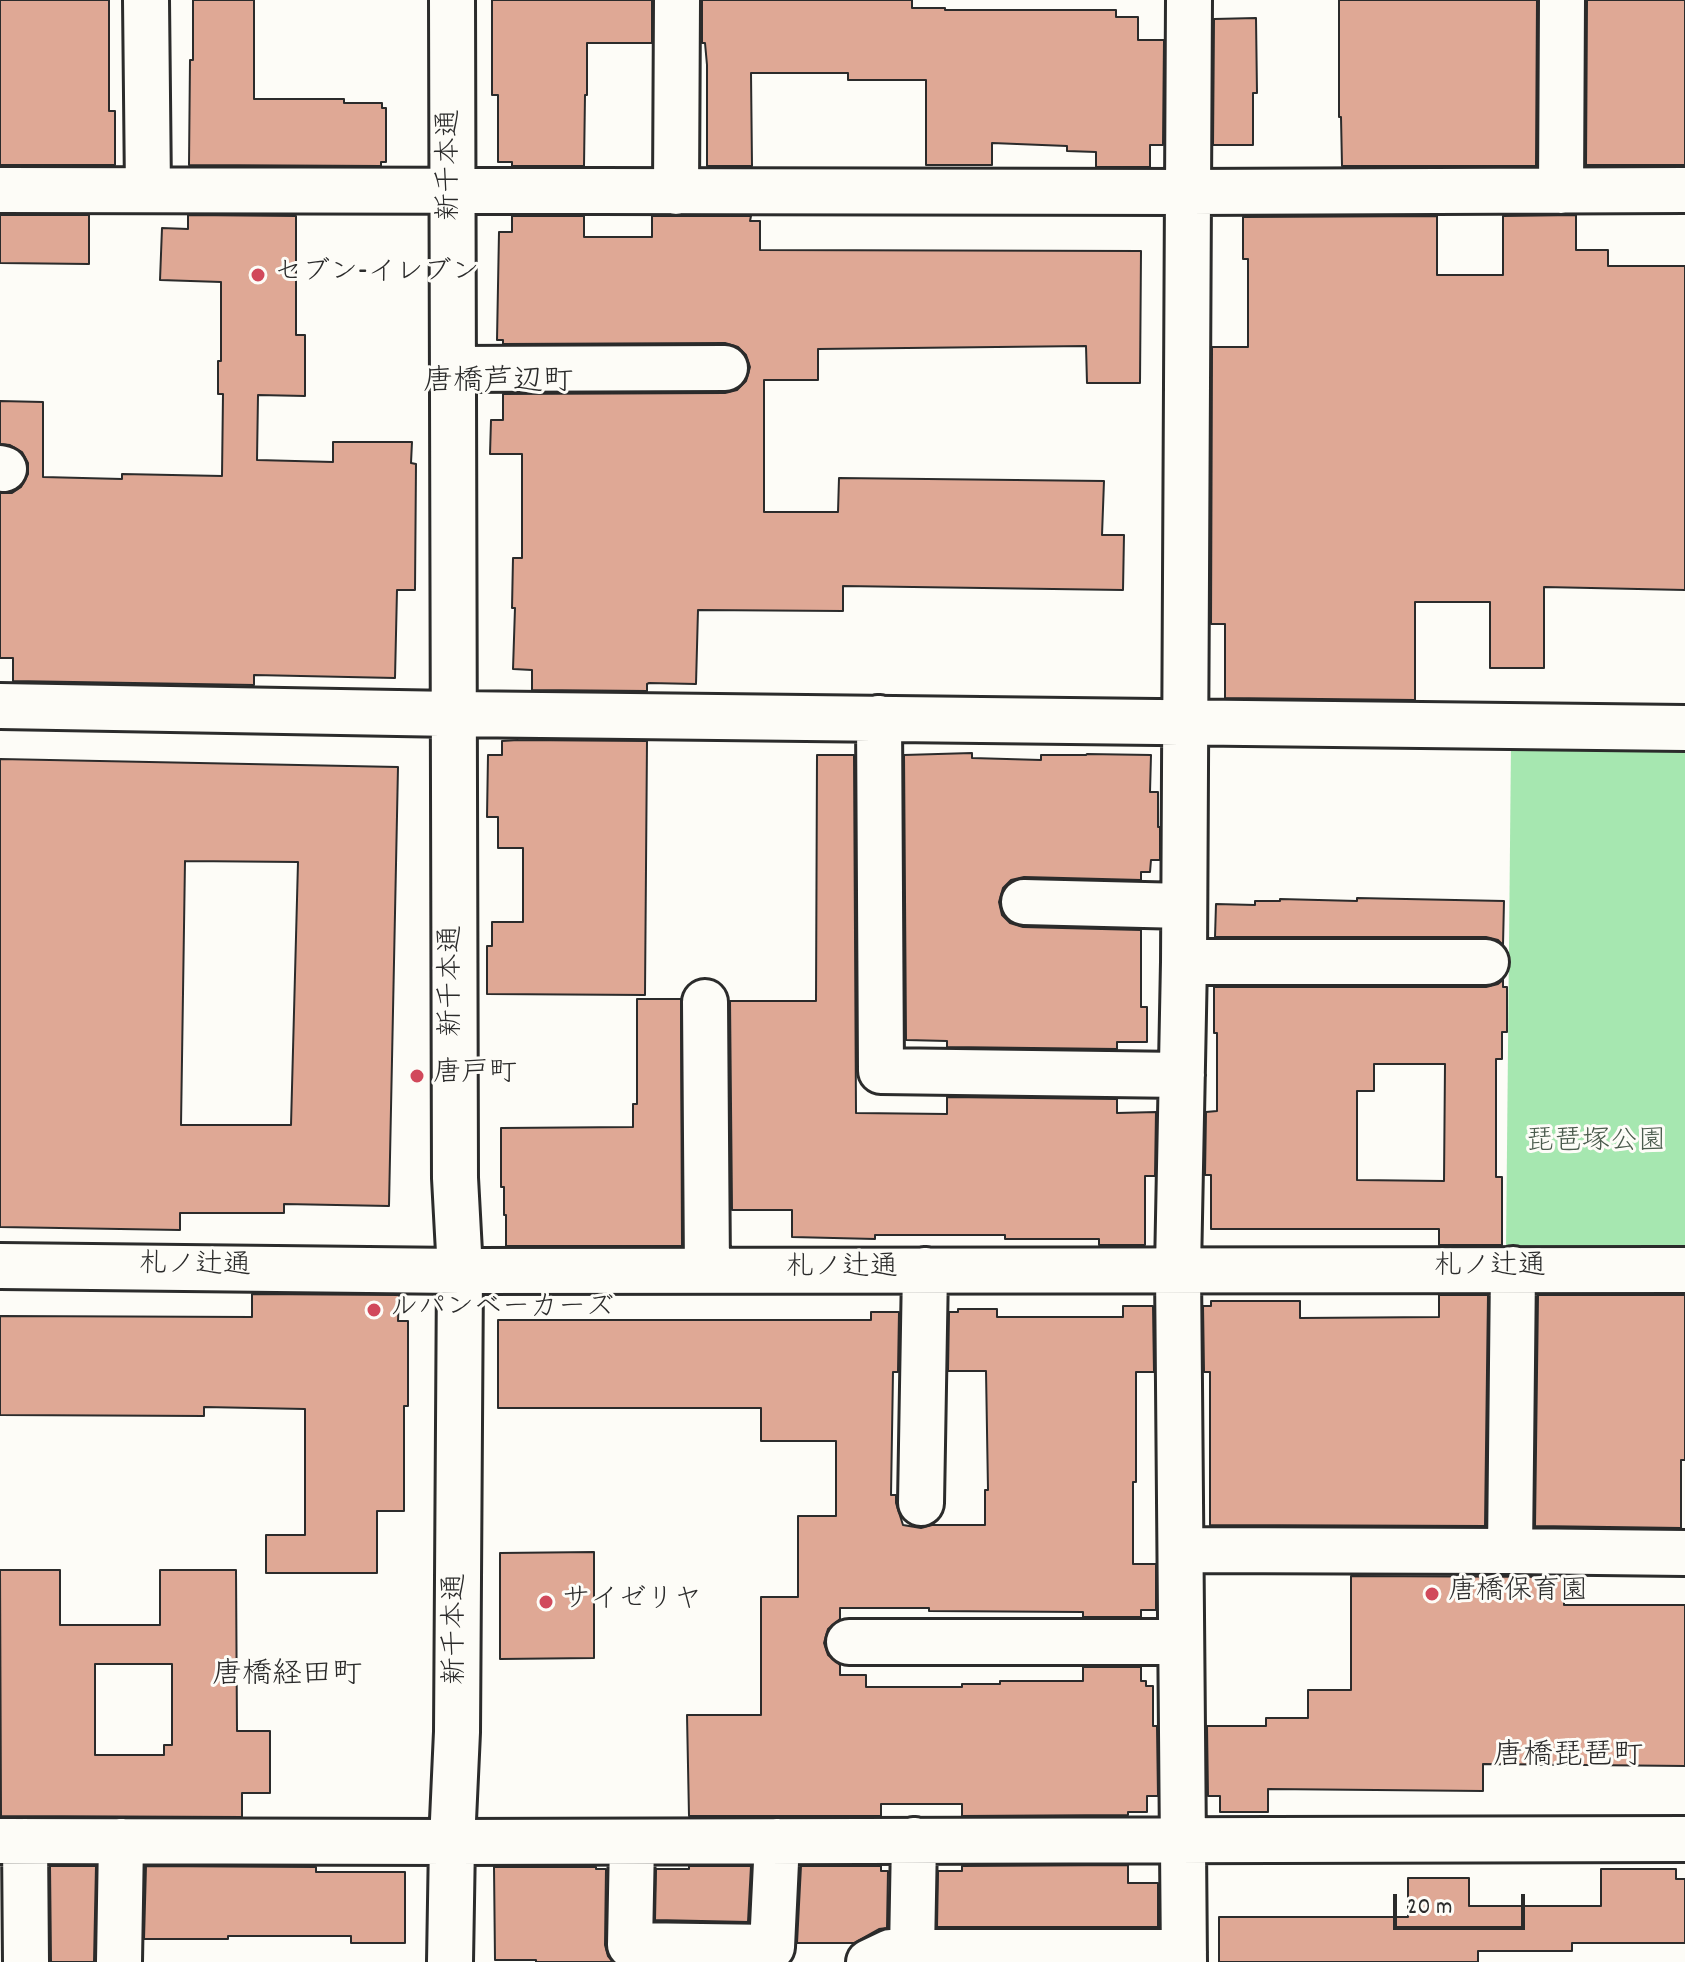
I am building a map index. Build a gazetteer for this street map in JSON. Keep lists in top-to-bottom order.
{
  "streets": {
    "street": ["新千本通", "札ノ辻通"]
  },
  "crossings": [
    ["新千本通", "札ノ辻通"]
  ],
  "districts": ["唐橋芦辺町", "唐橋経田町", "唐橋琵琶町"],
  "parks": ["琵琶塚公園"],
  "places": [
    "セブン-イレブン",
    "唐戸町",
    "ルパンベーカーズ",
    "唐橋保育園",
    "サイゼリヤ"
  ],
  "scale_bar": "20 m"
}
